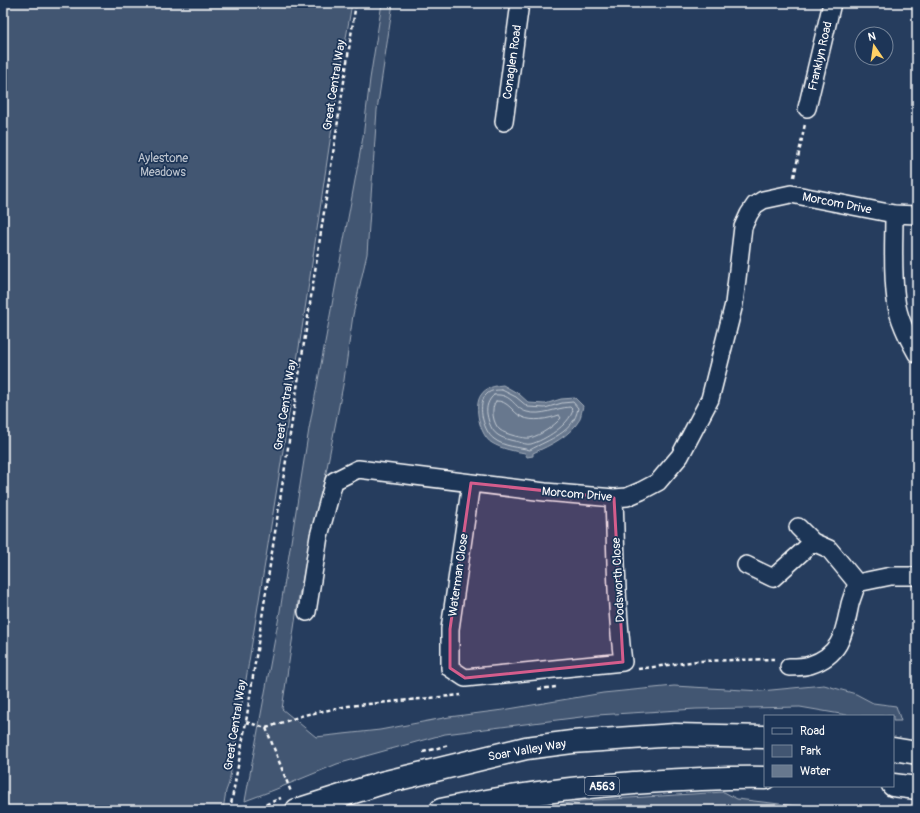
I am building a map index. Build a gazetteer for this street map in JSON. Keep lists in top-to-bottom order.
{
  "streets": {
    "highway": ["Soar Valley Way", "A563"],
    "street": [
      "Franklyn Road",
      "Conaglen Road",
      "Morcom Drive",
      "Waterman Close",
      "Dodsworth Close"
    ],
    "path": ["Great Central Way"]
  },
  "crossings": [
    ["Morcom Drive", "Waterman Close"],
    ["Morcom Drive", "Dodsworth Close"],
    ["Waterman Close", "Dodsworth Close"]
  ],
  "parks": ["Aylestone Meadows"],
  "legend": ["Road", "Park", "Water"],
  "north": "top"
}
